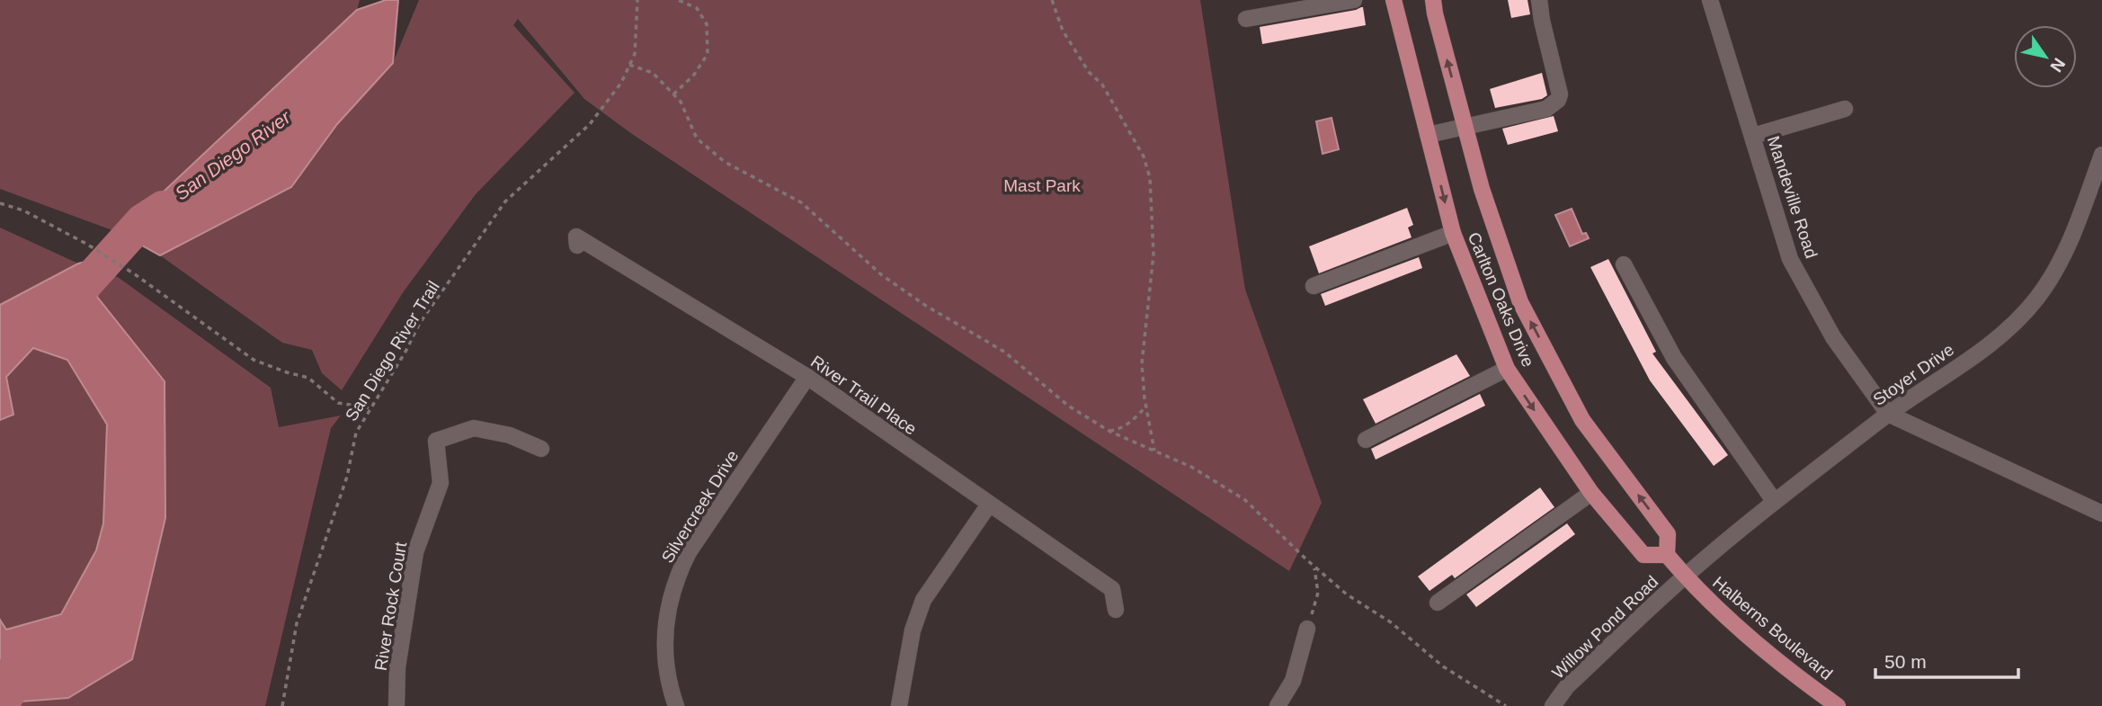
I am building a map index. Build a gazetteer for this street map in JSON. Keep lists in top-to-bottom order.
{
  "streets": {
    "main road": ["Carlton Oaks Drive", "Halberns Boulevard"],
    "street": [
      "Mandeville Road",
      "Stoyer Drive",
      "River Trail Place",
      "Silvercreek Drive",
      "River Rock Court",
      "Willow Pond Road"
    ],
    "path": ["San Diego River Trail"]
  },
  "crossings": [
    ["Mandeville Road", "Stoyer Drive"],
    ["Carlton Oaks Drive", "Stoyer Drive"],
    ["Carlton Oaks Drive", "Willow Pond Road"],
    ["Carlton Oaks Drive", "Halberns Boulevard"],
    ["Stoyer Drive", "Willow Pond Road"],
    ["Stoyer Drive", "Halberns Boulevard"],
    ["River Trail Place", "Silvercreek Drive"],
    ["Willow Pond Road", "Halberns Boulevard"]
  ],
  "water": ["San Diego River"],
  "parks": ["Mast Park"],
  "scale_bar": "50 m",
  "north": "bottom right"
}
